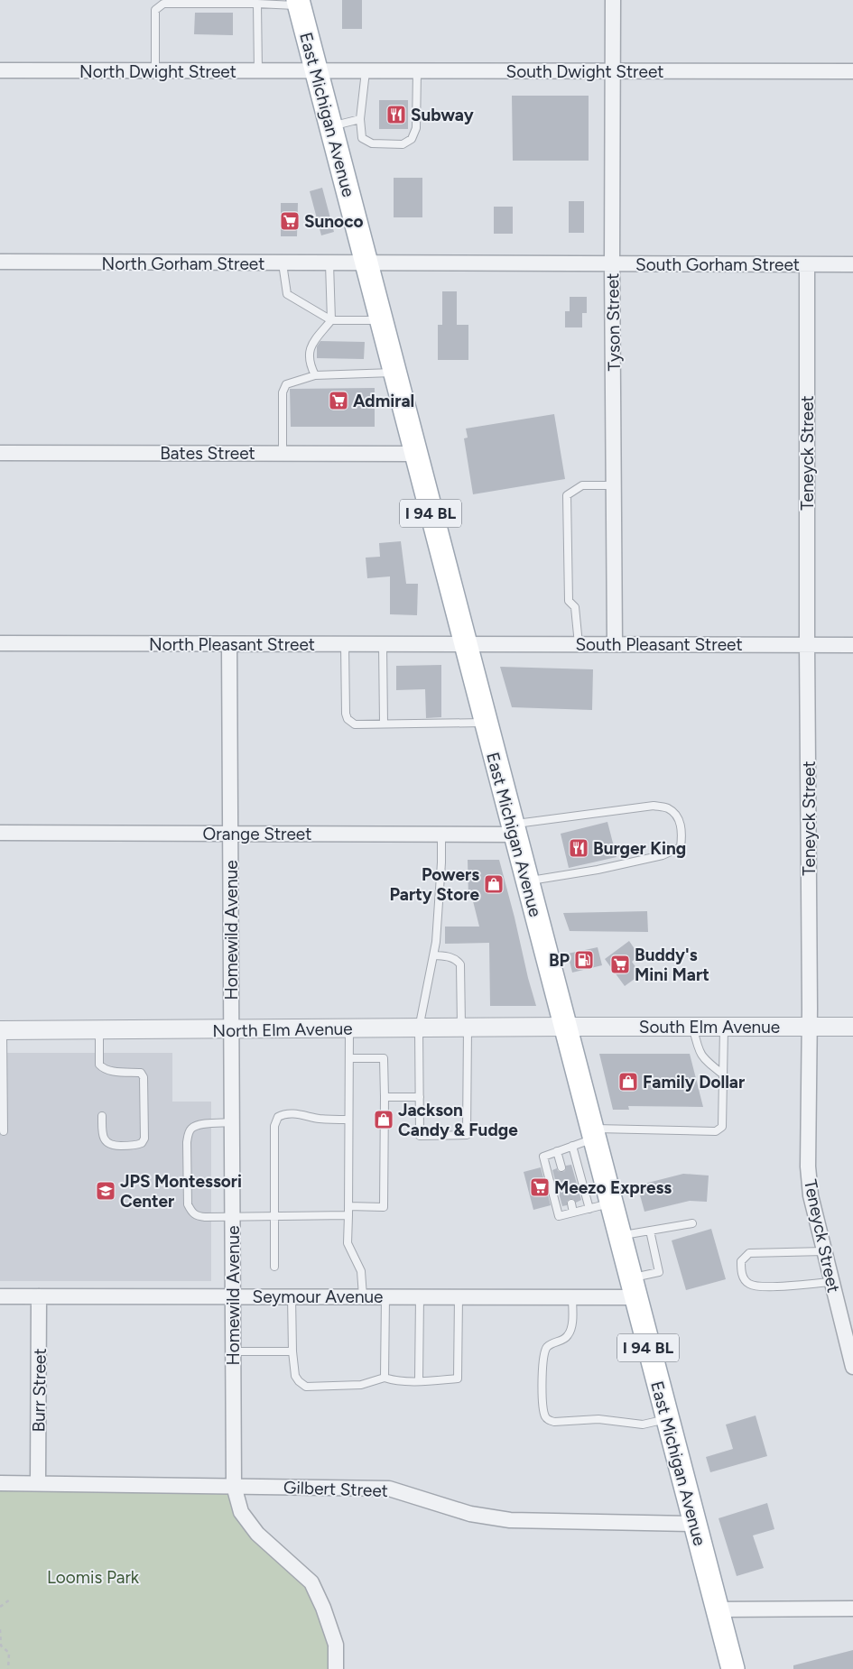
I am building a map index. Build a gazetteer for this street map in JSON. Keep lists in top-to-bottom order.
{
  "streets": {
    "main road": ["East Michigan Avenue", "I 94 BL"],
    "street": [
      "North Dwight Street",
      "South Dwight Street",
      "North Gorham Street",
      "South Gorham Street",
      "Tyson Street",
      "Bates Street",
      "Teneyck Street",
      "North Pleasant Street",
      "South Pleasant Street",
      "Orange Street",
      "Homewild Avenue",
      "South Elm Avenue",
      "North Elm Avenue",
      "Seymour Avenue",
      "Burr Street",
      "Gilbert Street"
    ]
  },
  "crossings": [
    ["North Dwight Street", "South Dwight Street"],
    ["North Dwight Street", "East Michigan Avenue"],
    ["South Dwight Street", "East Michigan Avenue"],
    ["South Dwight Street", "Tyson Street"],
    ["East Michigan Avenue", "North Gorham Street"],
    ["East Michigan Avenue", "South Gorham Street"],
    ["East Michigan Avenue", "Bates Street"],
    ["East Michigan Avenue", "North Pleasant Street"],
    ["East Michigan Avenue", "South Pleasant Street"],
    ["East Michigan Avenue", "Orange Street"],
    ["East Michigan Avenue", "South Elm Avenue"],
    ["East Michigan Avenue", "North Elm Avenue"],
    ["East Michigan Avenue", "Seymour Avenue"],
    ["East Michigan Avenue", "Gilbert Street"],
    ["North Gorham Street", "South Gorham Street"],
    ["South Gorham Street", "Tyson Street"],
    ["South Gorham Street", "Teneyck Street"],
    ["Tyson Street", "South Pleasant Street"],
    ["Teneyck Street", "South Pleasant Street"],
    ["Teneyck Street", "South Elm Avenue"],
    ["North Pleasant Street", "South Pleasant Street"],
    ["North Pleasant Street", "Homewild Avenue"],
    ["Orange Street", "Homewild Avenue"],
    ["Homewild Avenue", "North Elm Avenue"],
    ["Homewild Avenue", "Seymour Avenue"],
    ["Homewild Avenue", "Gilbert Street"],
    ["South Elm Avenue", "North Elm Avenue"],
    ["Seymour Avenue", "Burr Street"],
    ["Burr Street", "Gilbert Street"]
  ],
  "parks": ["Loomis Park"],
  "places": {
    "restaurant": ["Subway", "Burger King"],
    "supermarket": [
      "Sunoco",
      "Admiral",
      "Buddy's Mini Mart",
      "Meezo Express"
    ],
    "shop": ["Powers Party Store", "Family Dollar", "Jackson Candy & Fudge"],
    "fuel station": ["BP"],
    "school or university": ["JPS Montessori Center"]
  }
}
